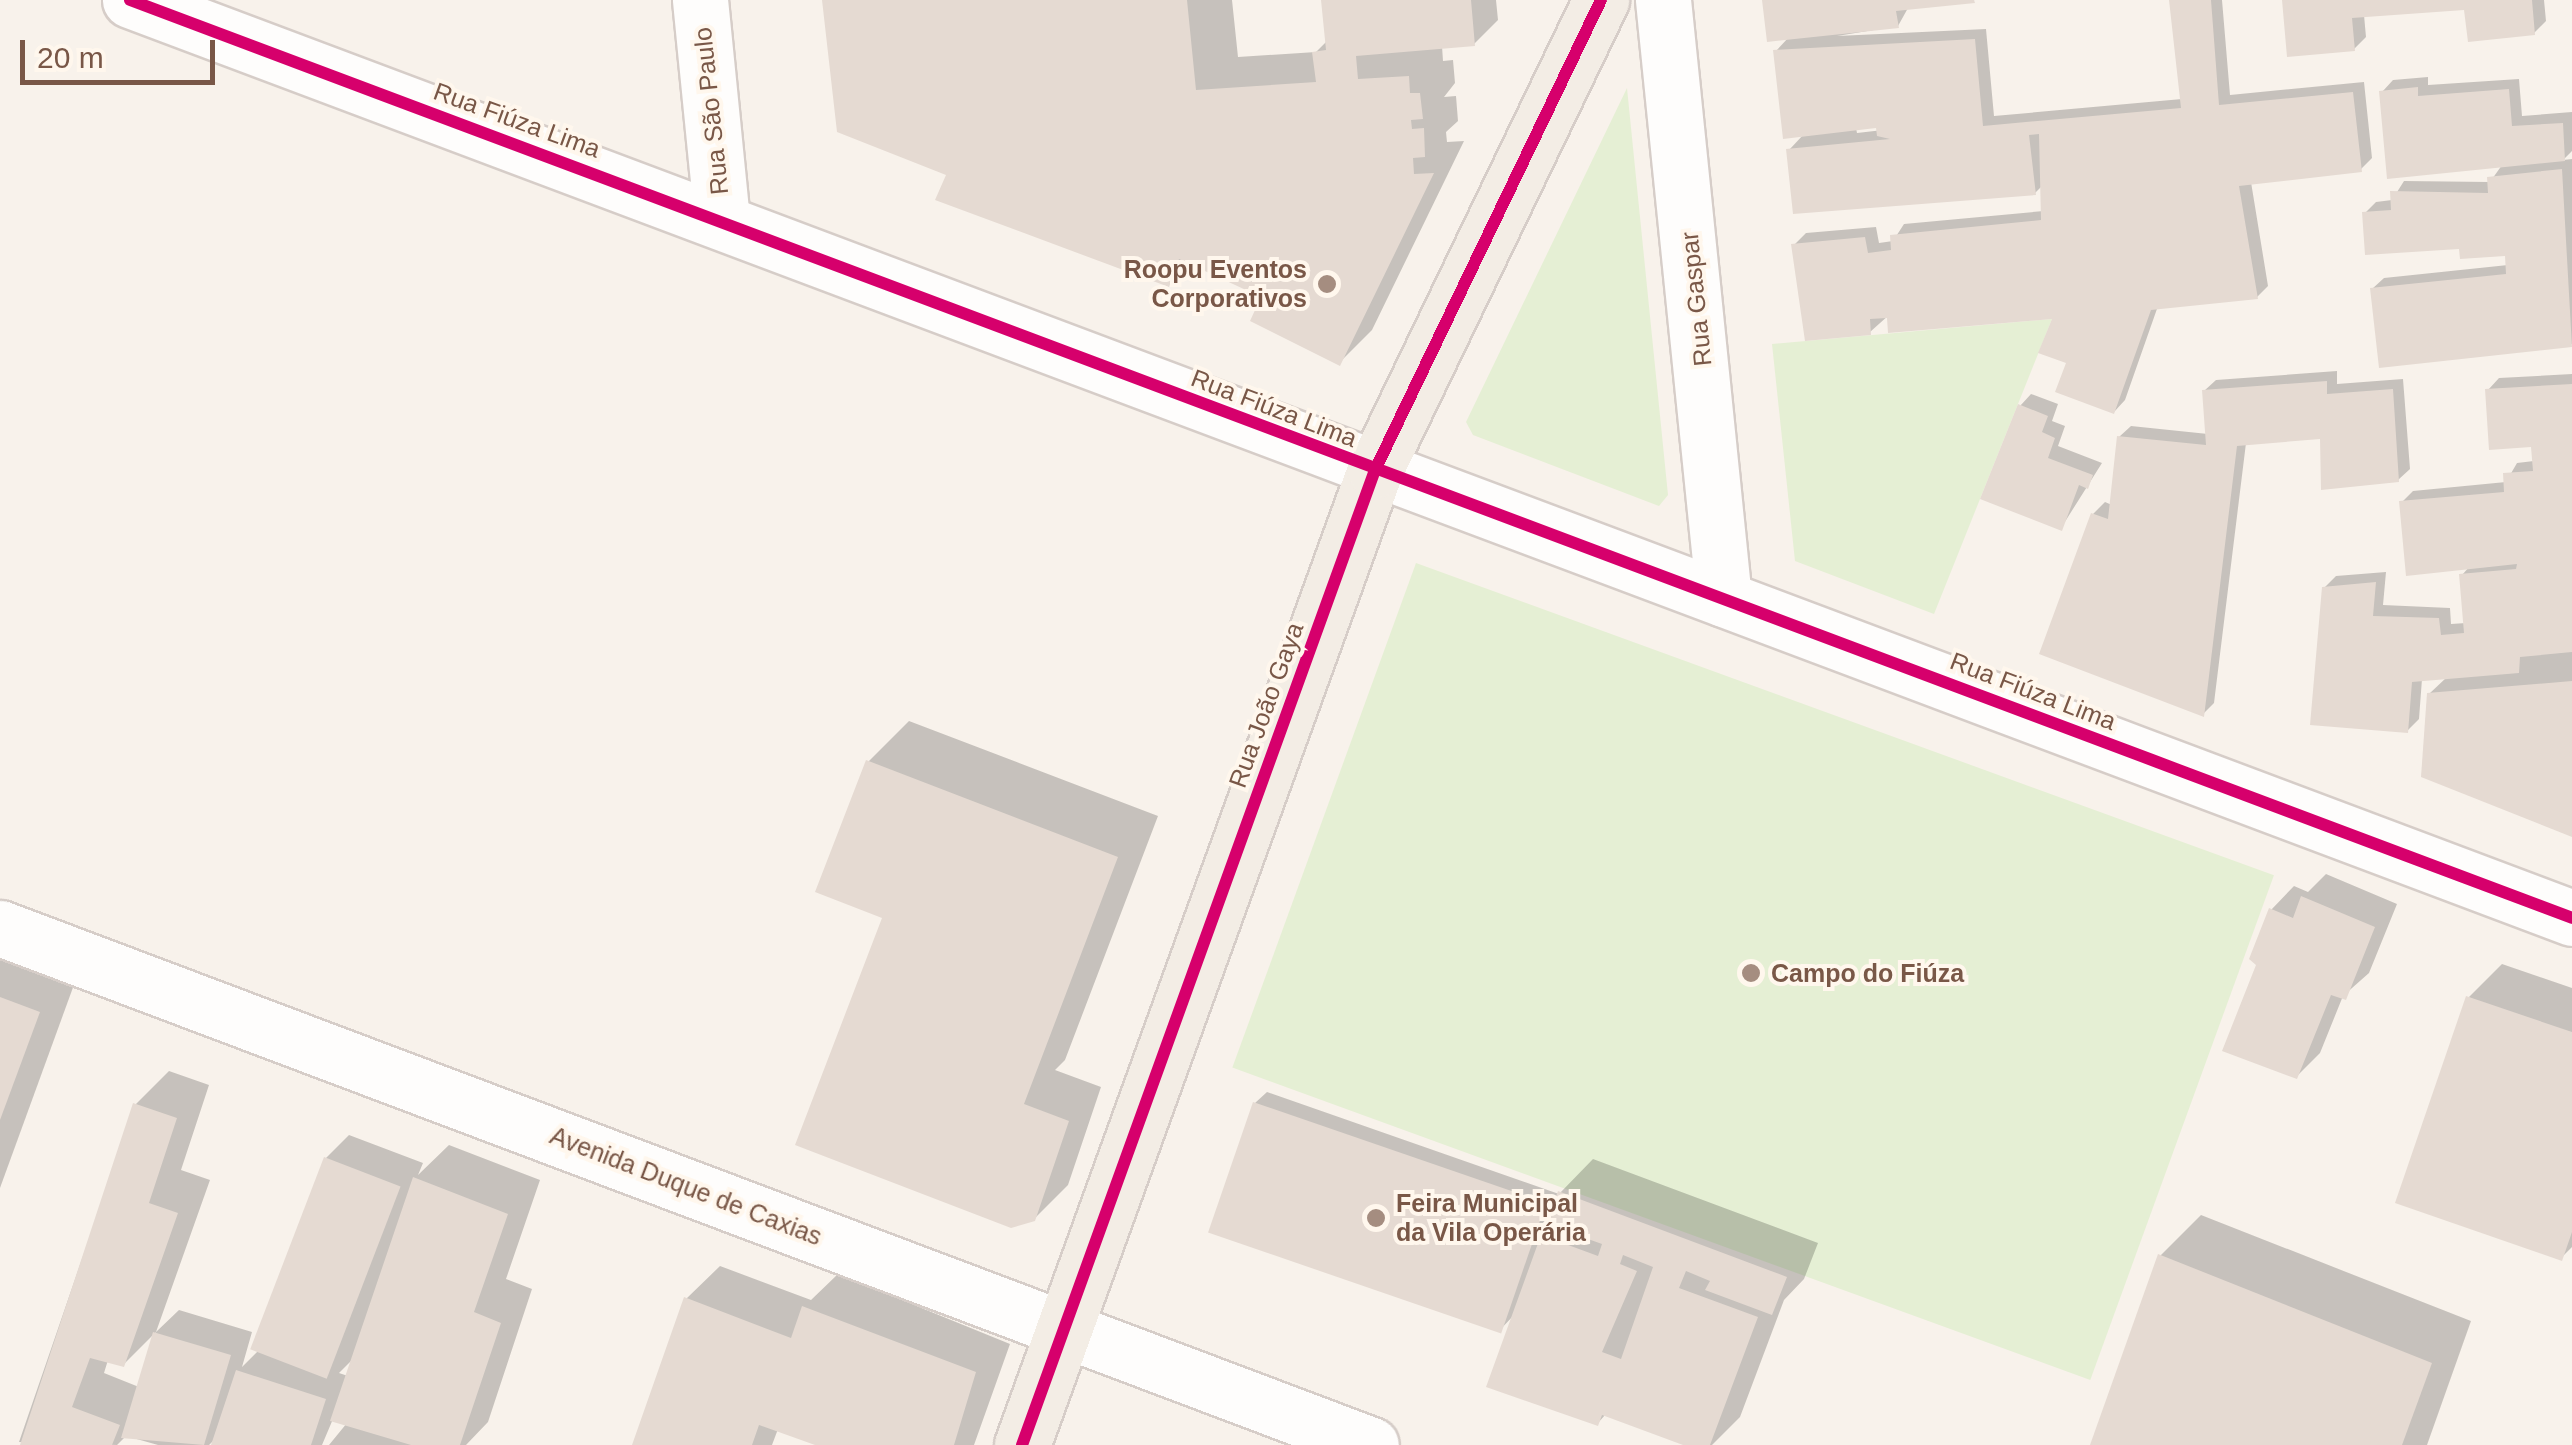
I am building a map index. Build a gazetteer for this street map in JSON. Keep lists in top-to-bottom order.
{
  "streets": {
    "main road": ["Rua João Gaya"],
    "street": [
      "Rua São Paulo",
      "Rua Fiúza Lima",
      "Rua Gaspar",
      "Avenida Duque de Caxias"
    ]
  },
  "crossings": [
    ["Rua São Paulo", "Rua Fiúza Lima"],
    ["Rua Fiúza Lima", "Rua Gaspar"],
    ["Rua Fiúza Lima", "Rua João Gaya"],
    ["Rua João Gaya", "Avenida Duque de Caxias"]
  ],
  "places": ["Roopu Eventos Corporativos", "Campo do Fiúza", "Feira Municipal da Vila Operária"],
  "scale_bar": "20 m"
}
